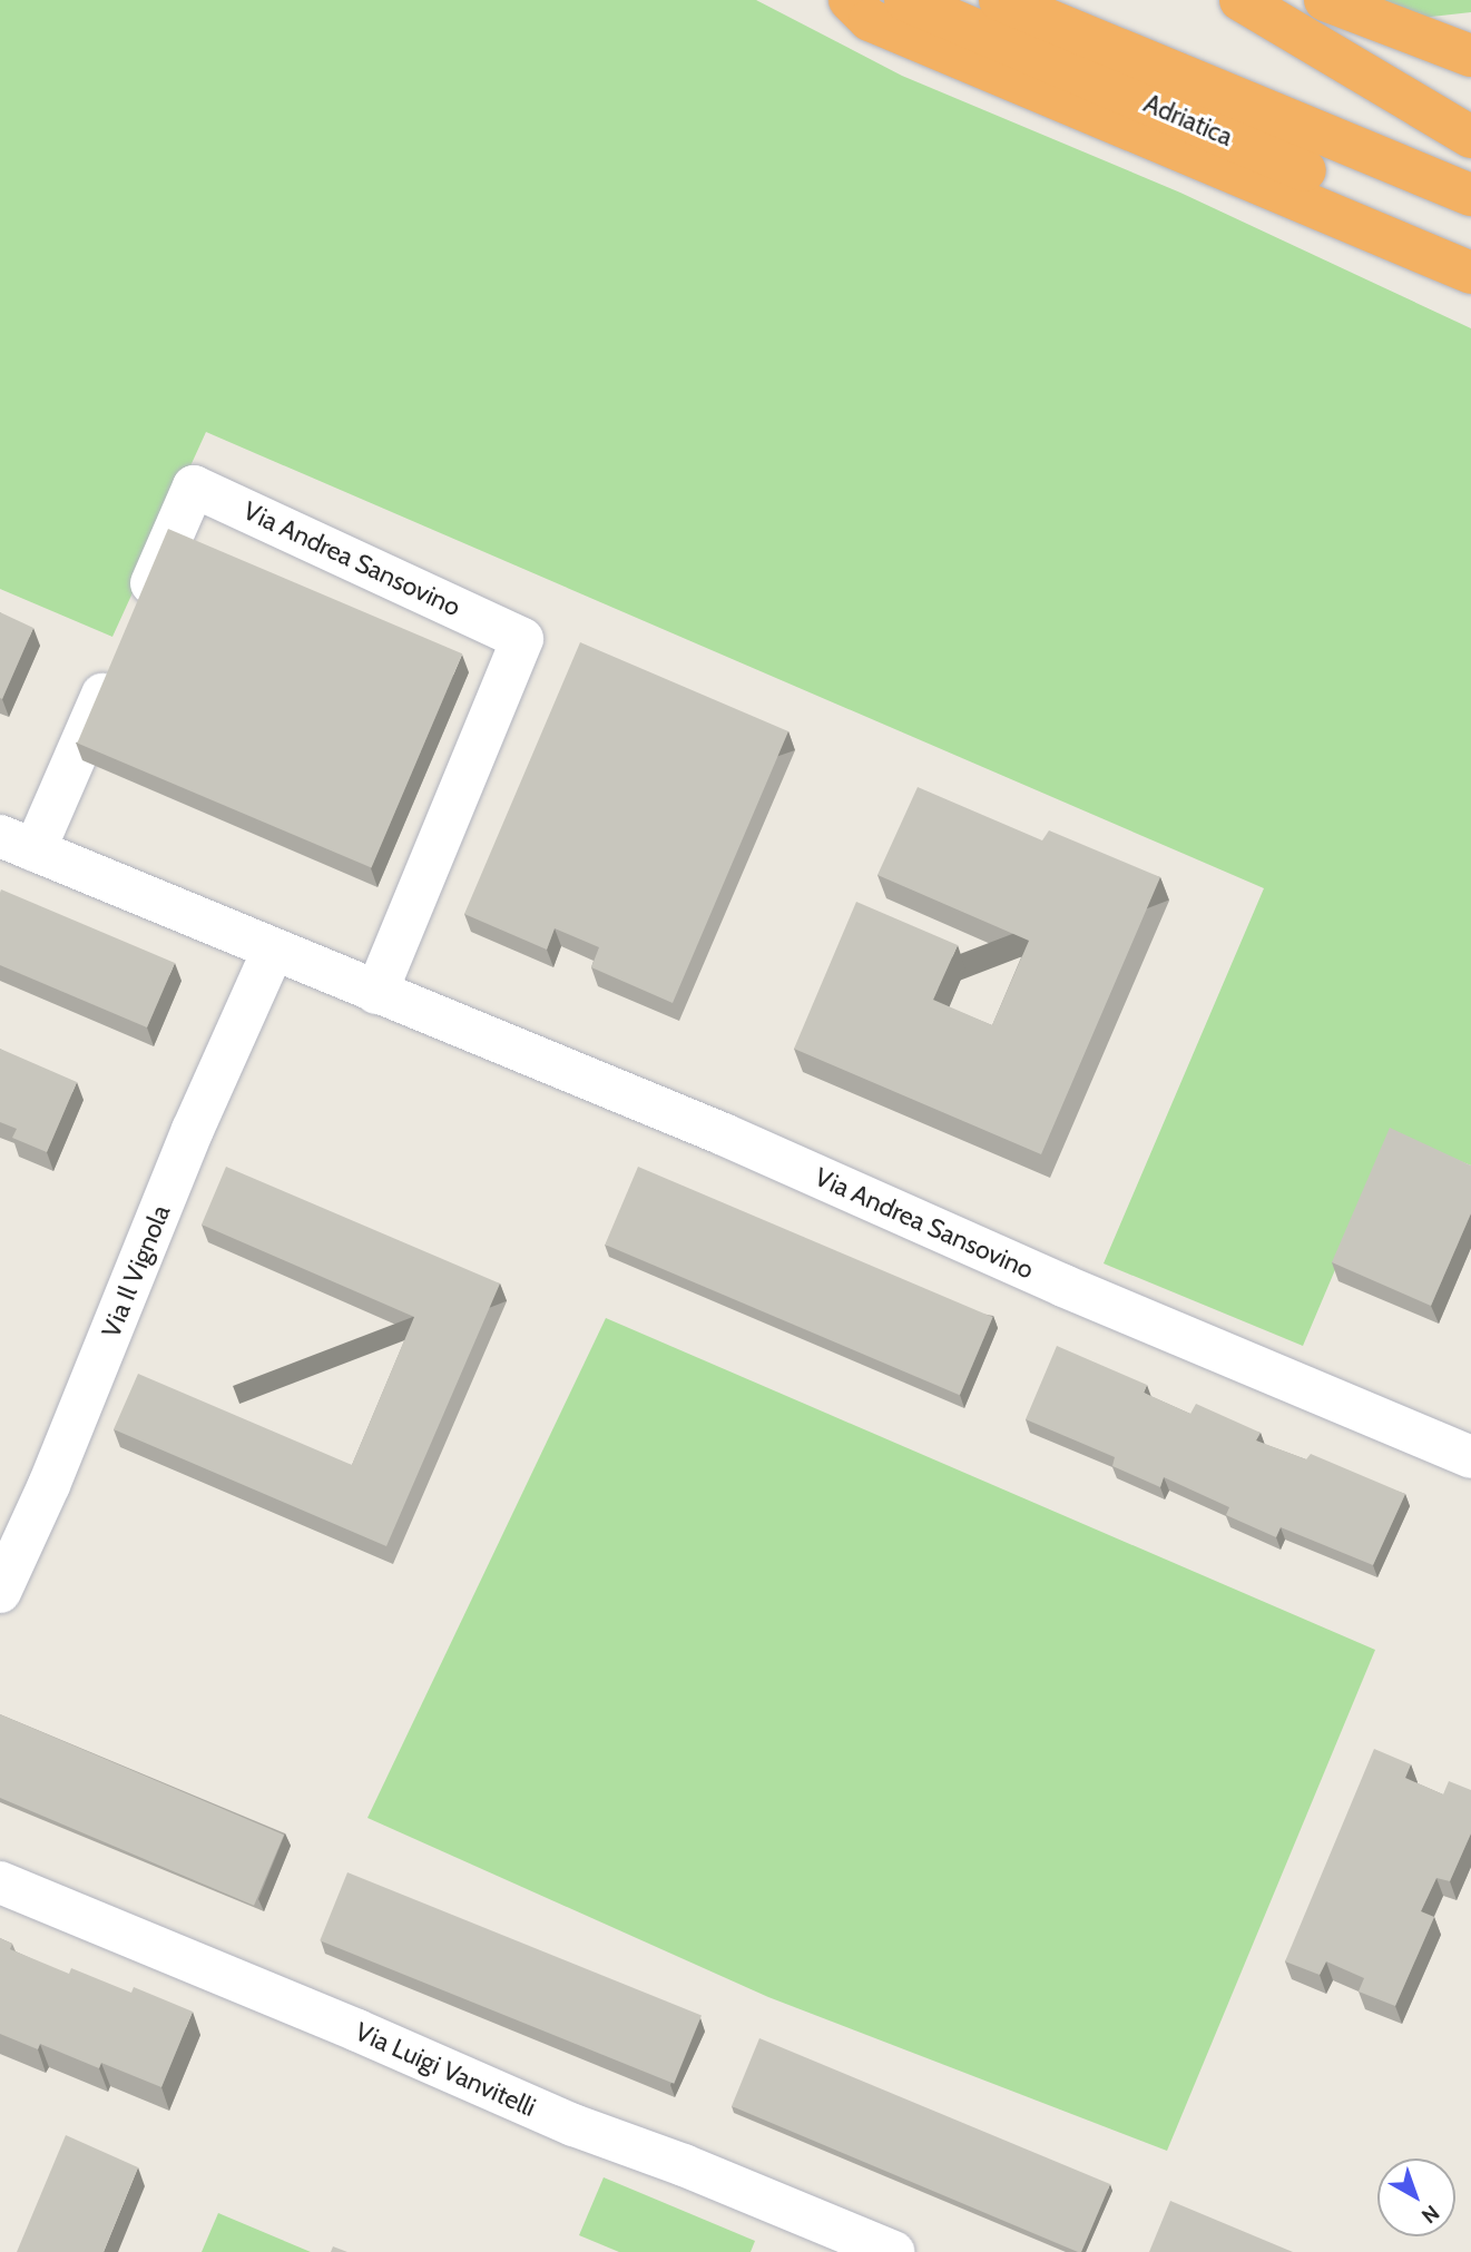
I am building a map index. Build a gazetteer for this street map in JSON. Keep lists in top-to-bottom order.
{
  "streets": {
    "highway": ["Adriatica"],
    "street": ["Via Andrea Sansovino", "Via Il Vignola", "Via Luigi Vanvitelli"]
  },
  "crossings": [
    ["Via Andrea Sansovino", "Via Il Vignola"]
  ],
  "north": "bottom right"
}
